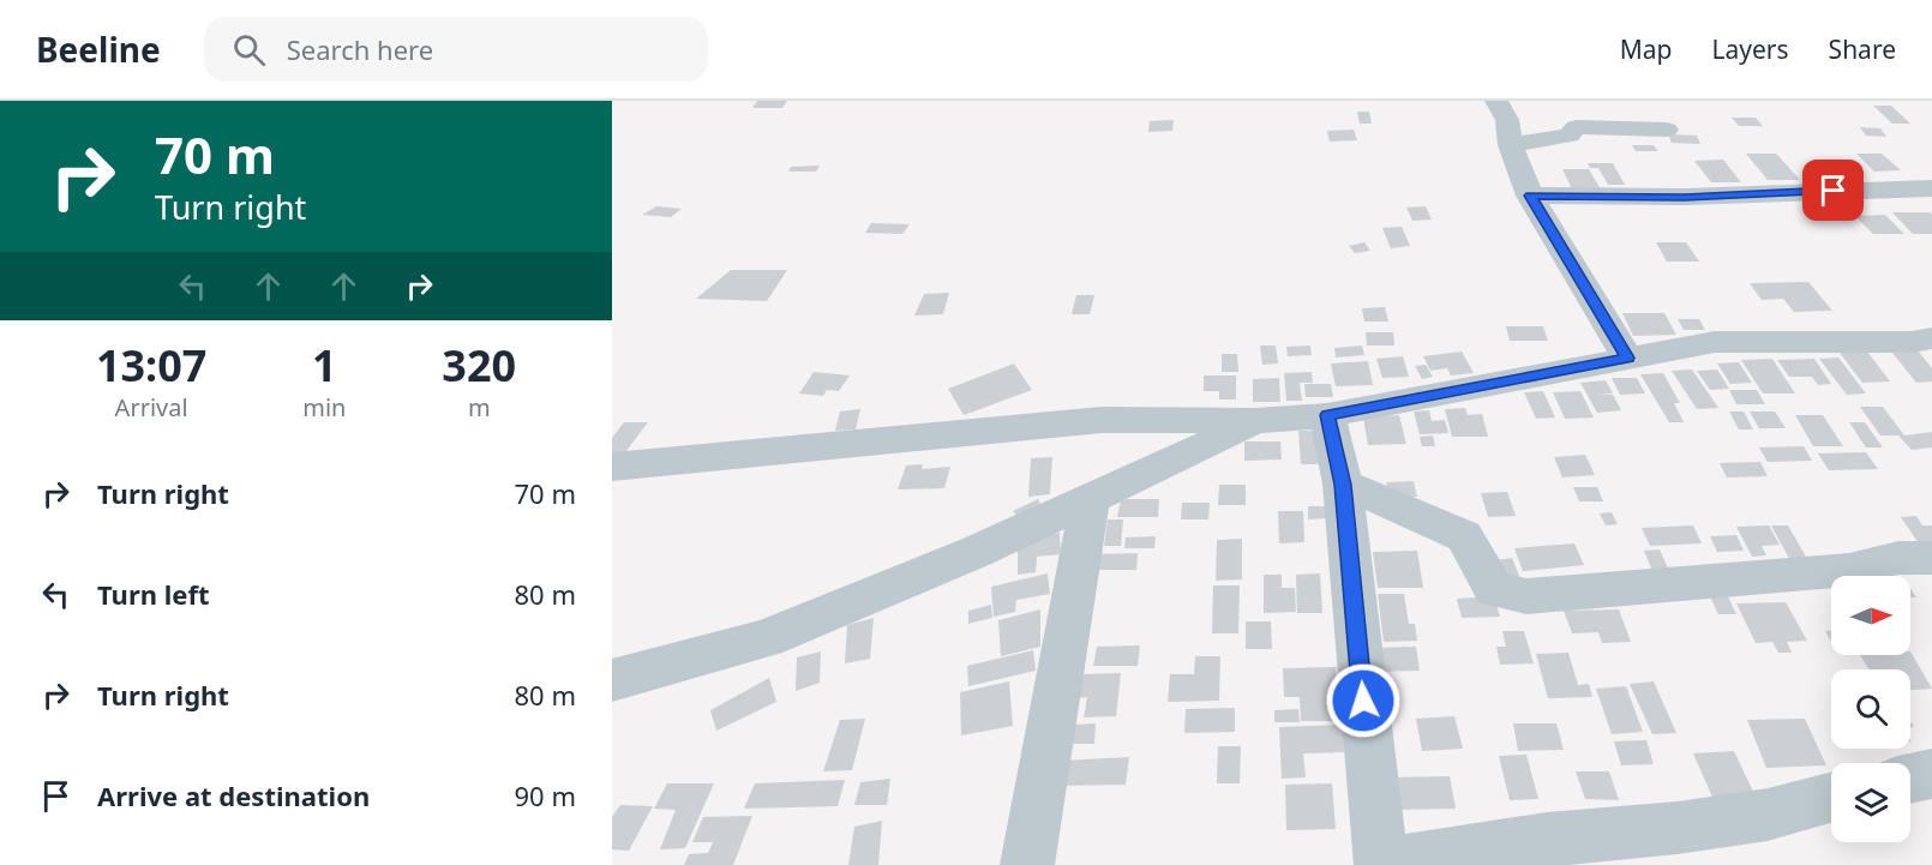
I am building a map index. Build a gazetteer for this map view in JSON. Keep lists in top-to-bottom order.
{
  "north": "right",
  "page": {
    "header": "Beeline",
    "search": "Search here",
    "nav": ["Map", "Layers", "Share"],
    "turn": ["70 m", "Turn right"],
    "eta": [
      "13:07",
      "Arrival",
      "1",
      "min",
      "320",
      "m"
    ],
    "list": [
      {
        "name": "Turn right",
        "value": "70 m"
      },
      {
        "name": "Turn left",
        "value": "80 m"
      },
      {
        "name": "Turn right",
        "value": "80 m"
      },
      {
        "name": "Arrive at destination",
        "value": "90 m"
      }
    ]
  }
}
